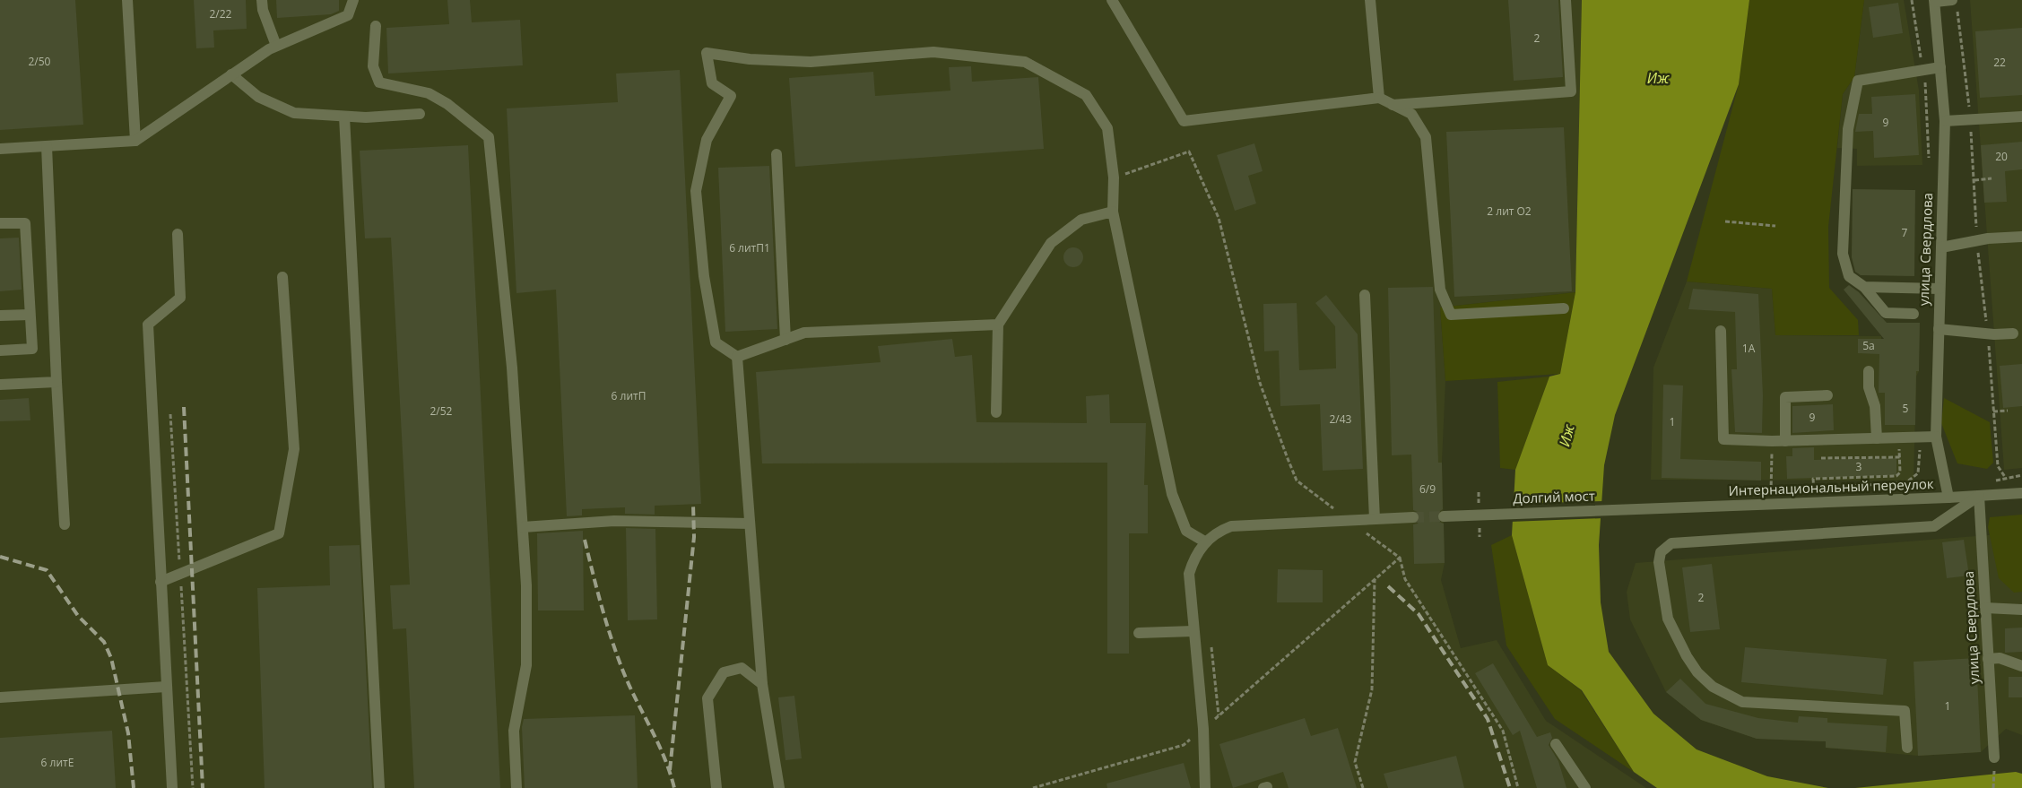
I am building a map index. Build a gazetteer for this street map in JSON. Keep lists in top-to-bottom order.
{
  "streets": {
    "street": ["улица Свердлова", "Интернациональный переулок", "Долгий мост"]
  },
  "crossings": [
    ["улица Свердлова", "Интернациональный переулок"],
    ["Интернациональный переулок", "Долгий мост"]
  ],
  "water": ["Иж"],
  "house_numbers": [
    "2/22",
    "2",
    "2/50",
    "22",
    "9",
    "20",
    "2 лит О2",
    "7",
    "6 литП1",
    "5а",
    "1А",
    "6 литП",
    "5",
    "2/52",
    "9",
    "2/43",
    "1",
    "3",
    "6/9",
    "2",
    "1",
    "6 литЕ"
  ]
}
